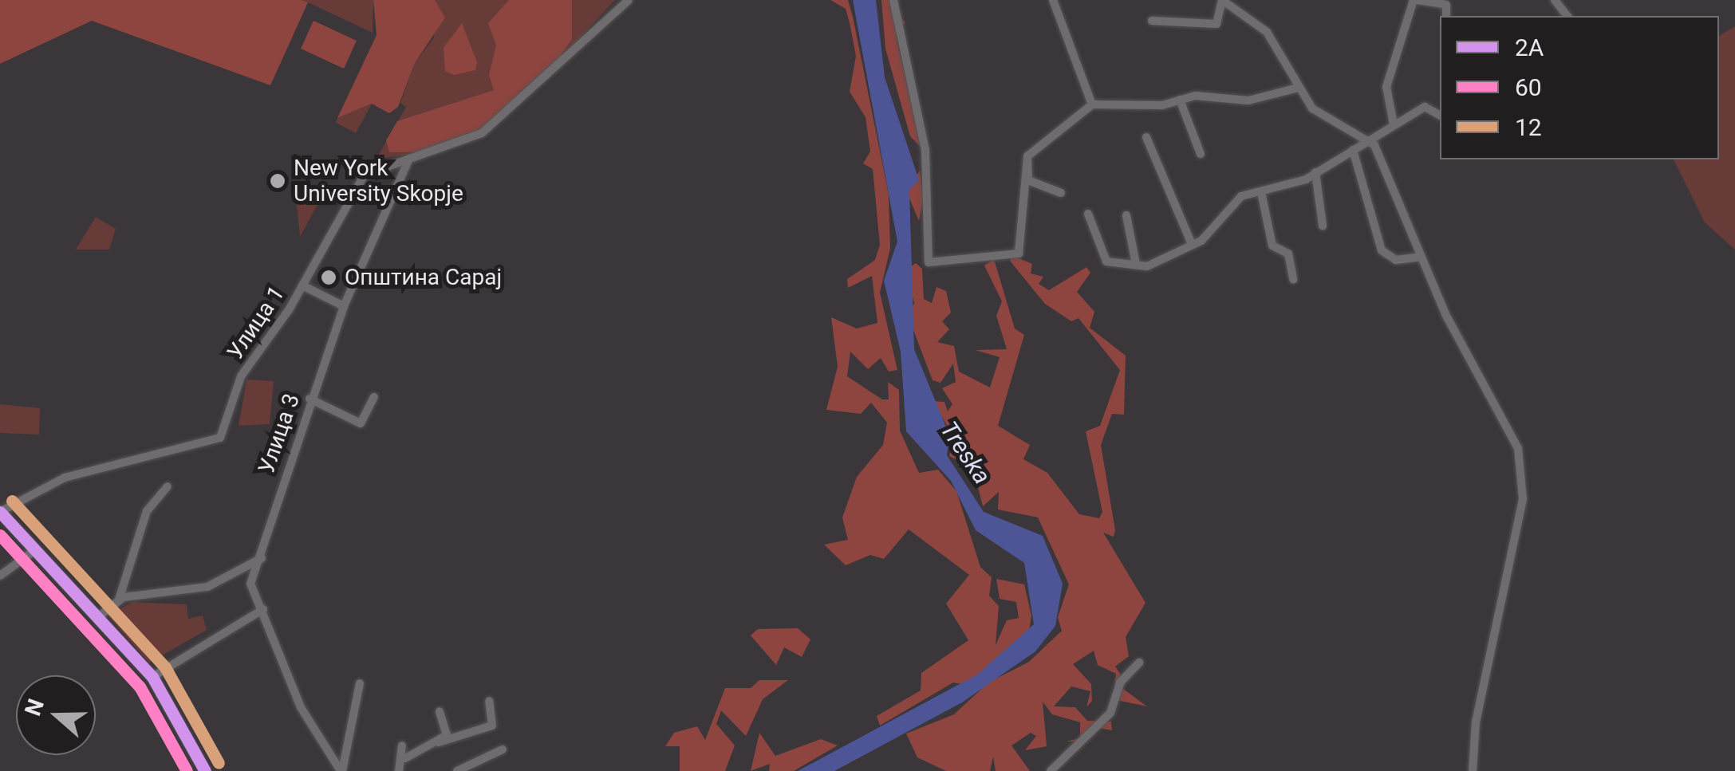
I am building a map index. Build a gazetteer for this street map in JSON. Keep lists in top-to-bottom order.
{
  "streets": {
    "street": ["Улица 1", "Улица 3"]
  },
  "crossings": [
    ["Улица 1", "Улица 3"]
  ],
  "water": ["Treska"],
  "places": ["New York University Skopje", "Општина Сарај"],
  "lines": ["transit line 12", "transit line 2A", "transit line 60"],
  "legend": ["2A", "60", "12"],
  "north": "left"
}
